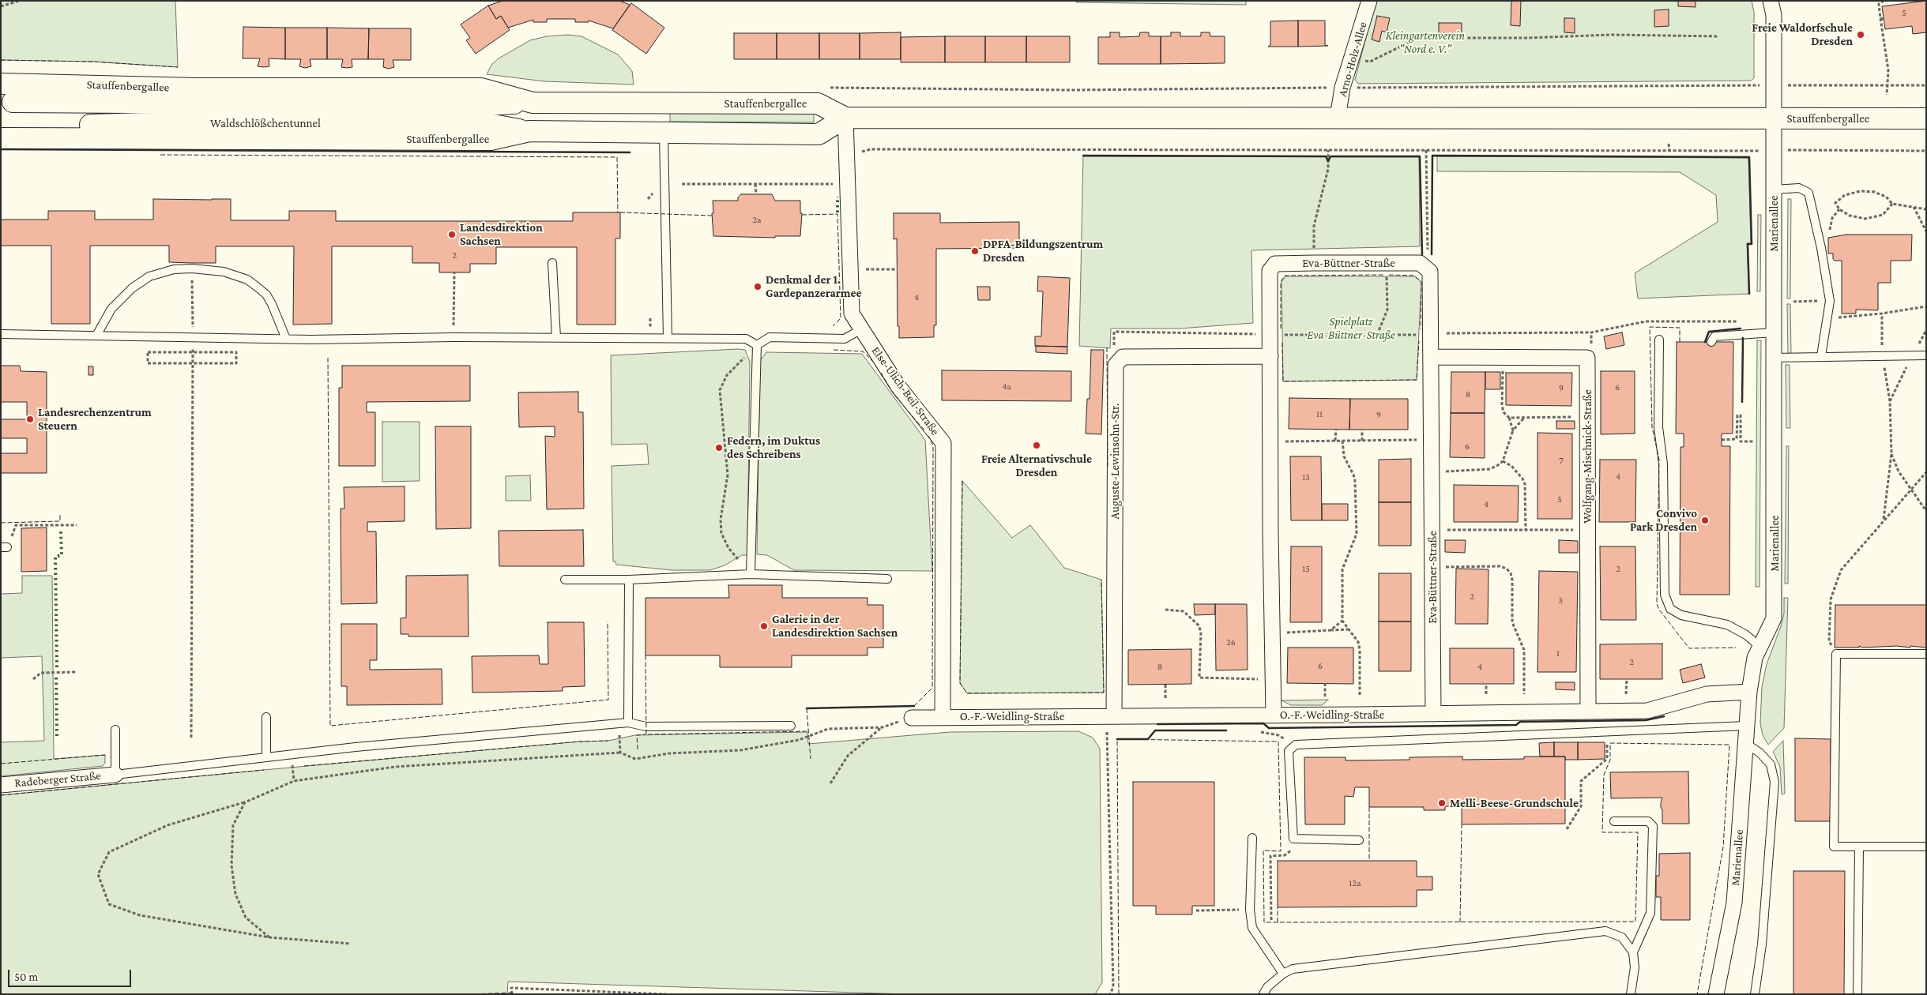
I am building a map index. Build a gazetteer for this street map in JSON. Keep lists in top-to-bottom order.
{
  "streets": {
    "main road": ["Stauffenbergallee", "Waldschlößchentunnel"],
    "street": [
      "Arno-Holz-Allee",
      "Marienallee",
      "Eva-Büttner-Straße",
      "Else-Ulich-Beil-Straße",
      "Wolfgang-Mischnick-Straße",
      "Auguste-Lewinsohn-Str.",
      "O.-F.-Weidling-Straße",
      "Radeberger Straße"
    ]
  },
  "crossings": [
    ["Arno-Holz-Allee", "Stauffenbergallee"],
    ["Stauffenbergallee", "Waldschlößchentunnel"],
    ["Stauffenbergallee", "Marienallee"],
    ["Stauffenbergallee", "Else-Ulich-Beil-Straße"],
    ["Marienallee", "O.-F.-Weidling-Straße"],
    ["Eva-Büttner-Straße", "Wolfgang-Mischnick-Straße"],
    ["Eva-Büttner-Straße", "O.-F.-Weidling-Straße"],
    ["Else-Ulich-Beil-Straße", "O.-F.-Weidling-Straße"],
    ["Wolfgang-Mischnick-Straße", "O.-F.-Weidling-Straße"],
    ["Auguste-Lewinsohn-Str.", "O.-F.-Weidling-Straße"]
  ],
  "parks": ["Kleingartenverein \"Nord e. V.\"", "Spielplatz Eva-Büttner-Straße"],
  "places": [
    "Freie Waldorfschule Dresden",
    "Landesdirektion Sachsen",
    "DPFA-Bildungszentrum Dresden",
    "Denkmal der 1. Gardepanzerarmee",
    "Landesrechenzentrum Steuern",
    "Freie Alternativschule Dresden",
    "Federn, im Duktus des Schreibens",
    "Convivo Park Dresden",
    "Galerie in der Landesdirektion Sachsen",
    "Melli-Beese-Grundschule"
  ],
  "house_numbers": [
    "5",
    "2a",
    "2",
    "4",
    "4a",
    "6",
    "9",
    "8",
    "11",
    "9",
    "6",
    "7",
    "4",
    "13",
    "5",
    "4",
    "15",
    "2",
    "2",
    "3",
    "26",
    "1",
    "2",
    "6",
    "8",
    "4",
    "12a"
  ],
  "scale_bar": "50 m"
}
